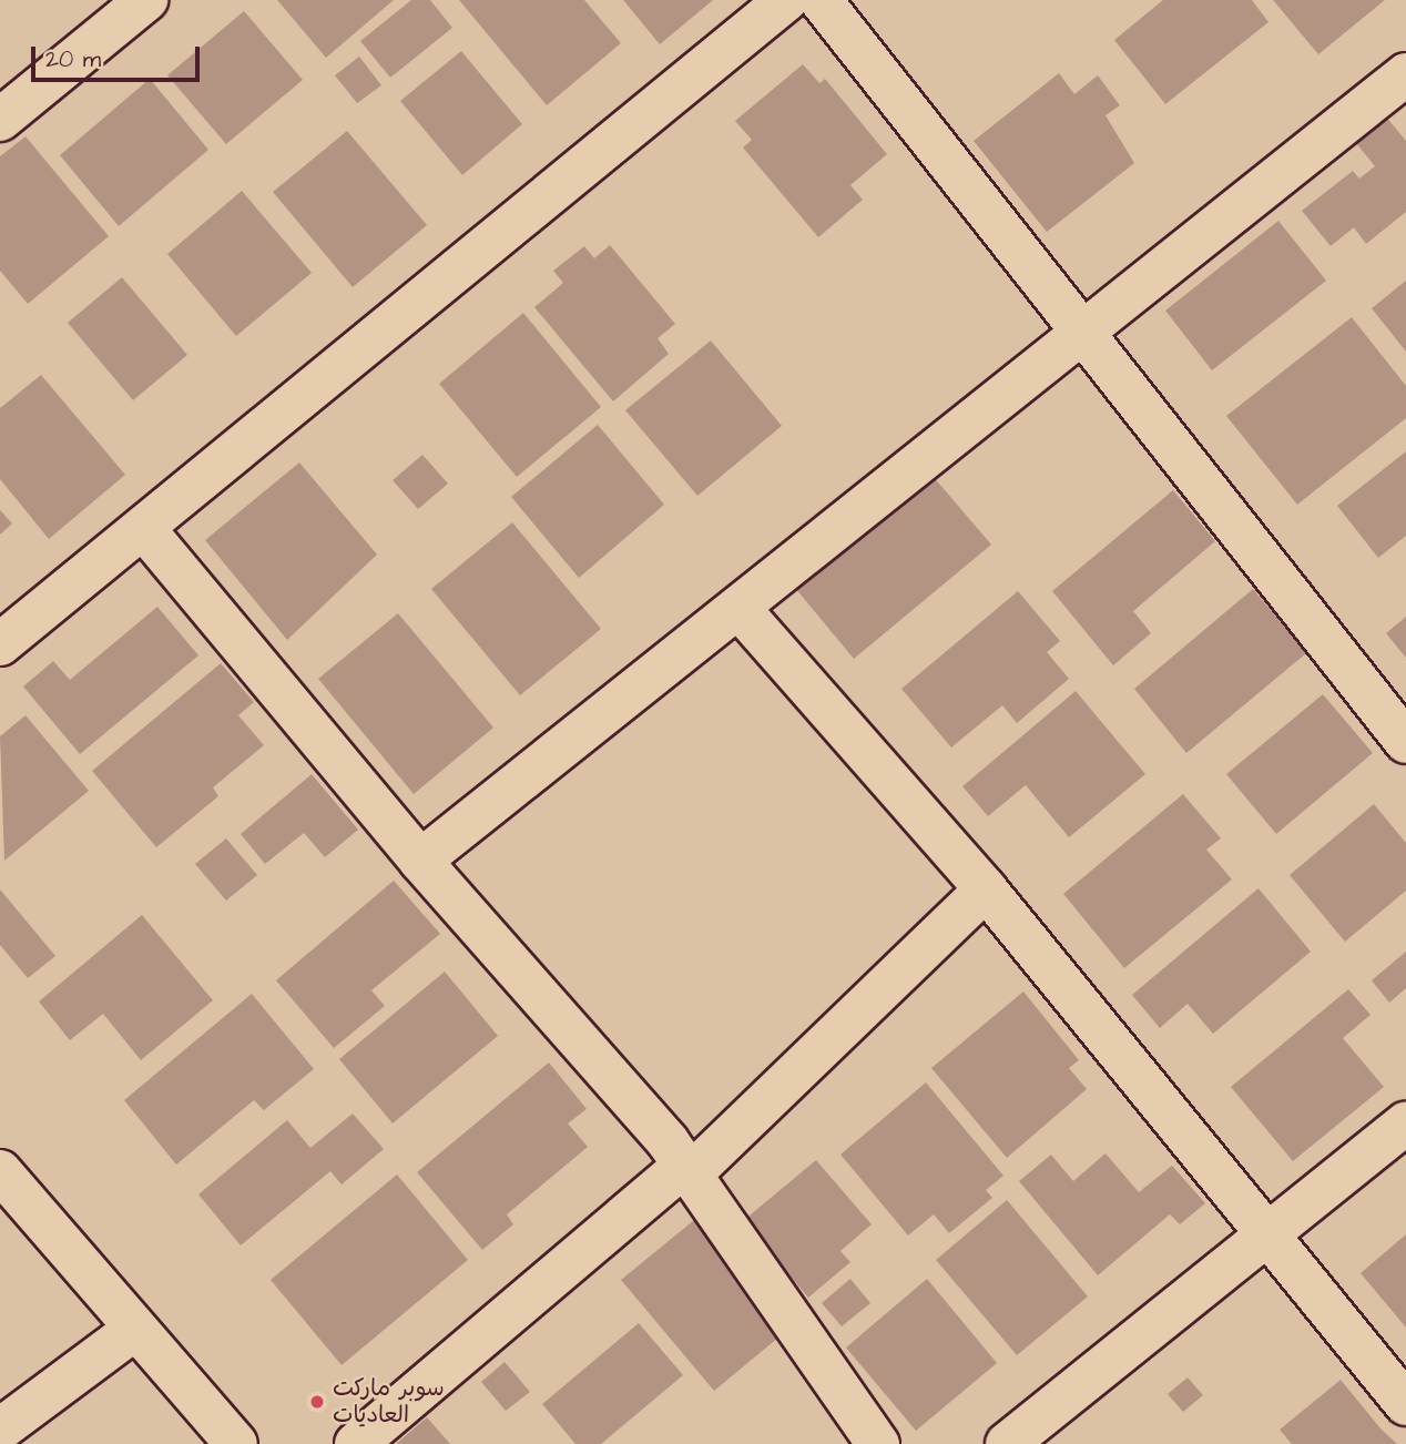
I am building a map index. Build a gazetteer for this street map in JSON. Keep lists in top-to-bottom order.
{
  "places": ["سوبر ماركت العاديات"],
  "scale_bar": "20 m"
}
